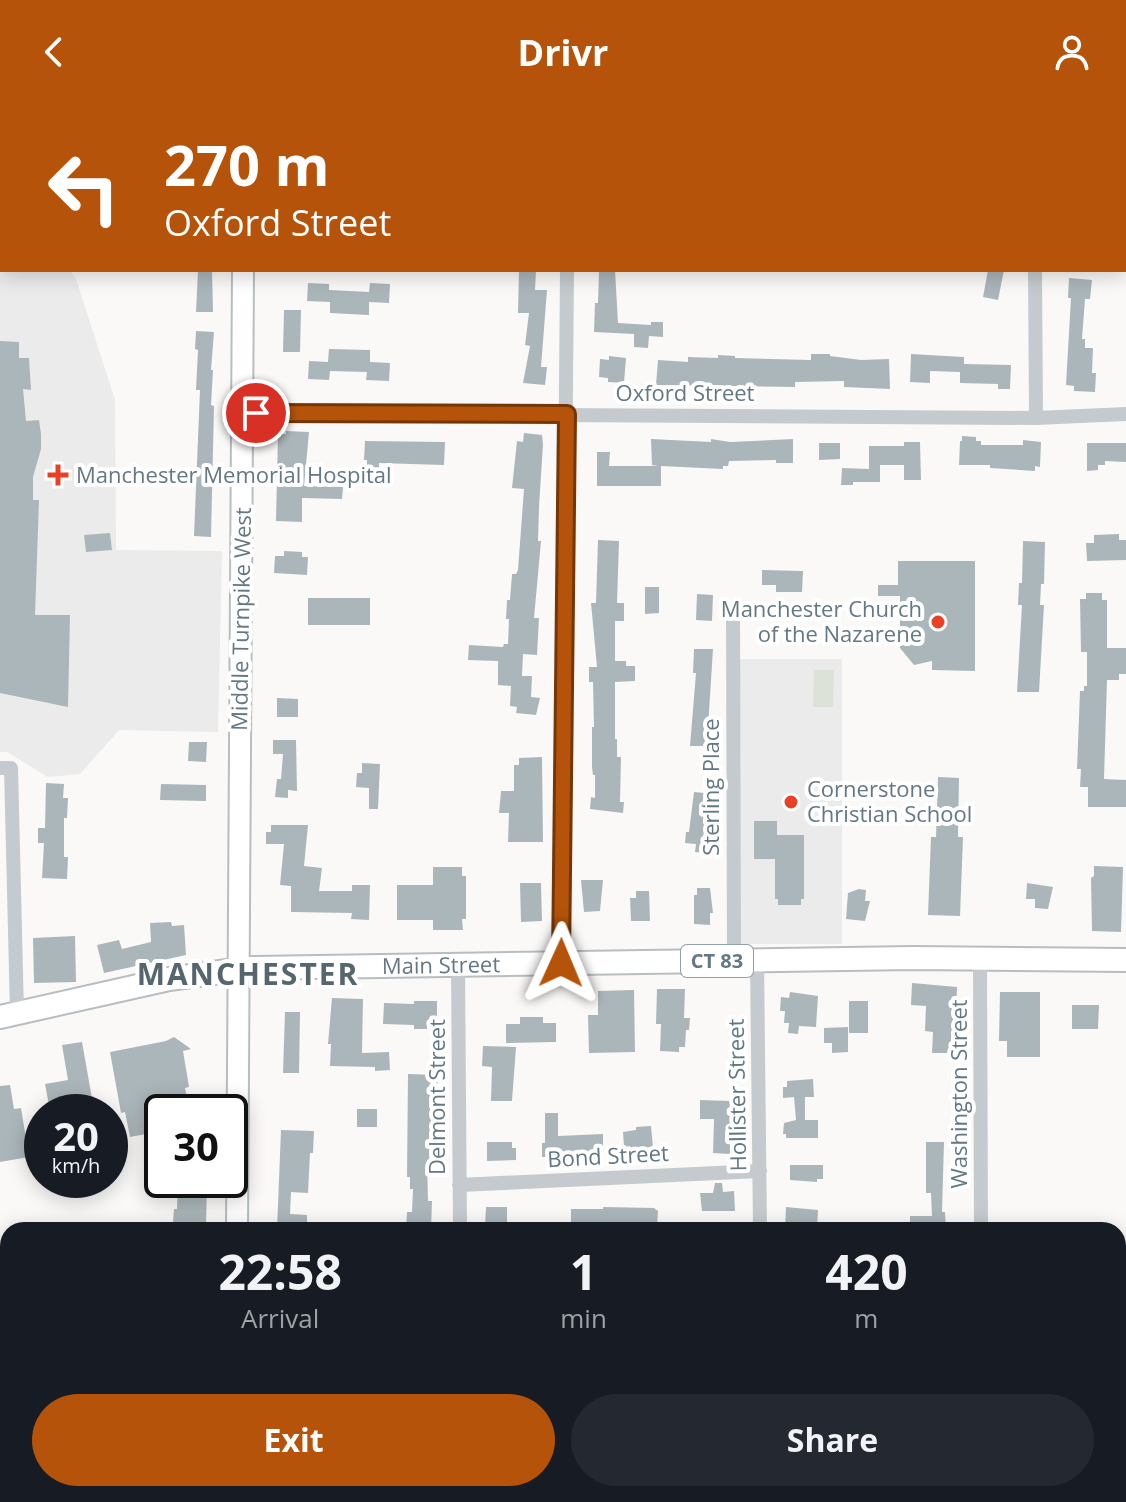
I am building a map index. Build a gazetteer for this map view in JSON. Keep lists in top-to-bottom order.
{
  "streets": {
    "main road": ["Middle Turnpike West", "CT 83", "Main Street"],
    "street": [
      "Oxford Street",
      "Sterling Place",
      "Washington Street",
      "Hollister Street",
      "Delmont Street",
      "Bond Street"
    ]
  },
  "crossings": [
    ["Oxford Street", "Middle Turnpike West"],
    ["Middle Turnpike West", "Main Street"],
    ["Sterling Place", "Main Street"],
    ["Main Street", "Washington Street"],
    ["Main Street", "Hollister Street"],
    ["Main Street", "Delmont Street"],
    ["Hollister Street", "Bond Street"],
    ["Delmont Street", "Bond Street"]
  ],
  "districts": ["MANCHESTER"],
  "places": {
    "health": ["Manchester Memorial Hospital"],
    "other": ["Manchester Church of the Nazarene", "Cornerstone Christian School"]
  },
  "page": {
    "header": "Drivr",
    "turn": ["270 m", "Oxford Street"],
    "speed": "20 km/h",
    "limit": "30",
    "eta": [
      "22:58",
      "Arrival",
      "1",
      "min",
      "420",
      "m"
    ],
    "buttons": ["Exit", "Share"]
  }
}
